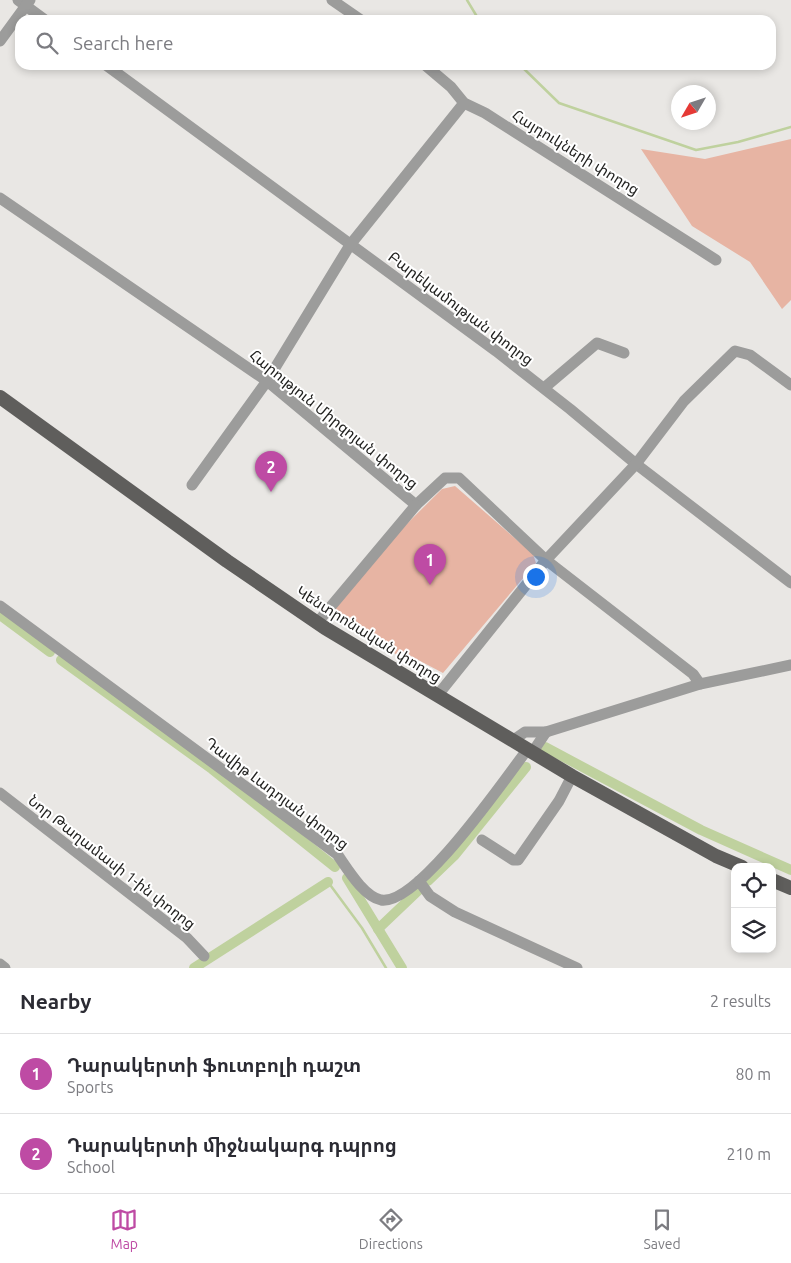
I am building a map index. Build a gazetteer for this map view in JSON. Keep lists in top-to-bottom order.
{
  "streets": {
    "main road": ["Կենտրոնական փողոց"],
    "street": [
      "Հայդուկների փողոց",
      "Բարեկամության փողոց",
      "Հարություն Միրզոյան փողոց",
      "Դավիթ Լադոյան փողոց",
      "Նոր Թաղամասի 1-ին փողոց"
    ]
  },
  "crossings": [
    ["Կենտրոնական փողոց", "Դավիթ Լադոյան փողոց"]
  ],
  "north": "bottom left",
  "page": {
    "search": "Search here",
    "pins": ["2", "1"],
    "heading": ["Nearby", "2 results"],
    "list": [
      {
        "mark": "1",
        "name": "Դարակերտի ֆուտբոլի դաշտ",
        "note": "Sports",
        "value": "80 m"
      },
      {
        "mark": "2",
        "name": "Դարակերտի միջնակարգ դպրոց",
        "note": "School",
        "value": "210 m"
      }
    ],
    "nav": ["Map", "Directions", "Saved"]
  }
}
